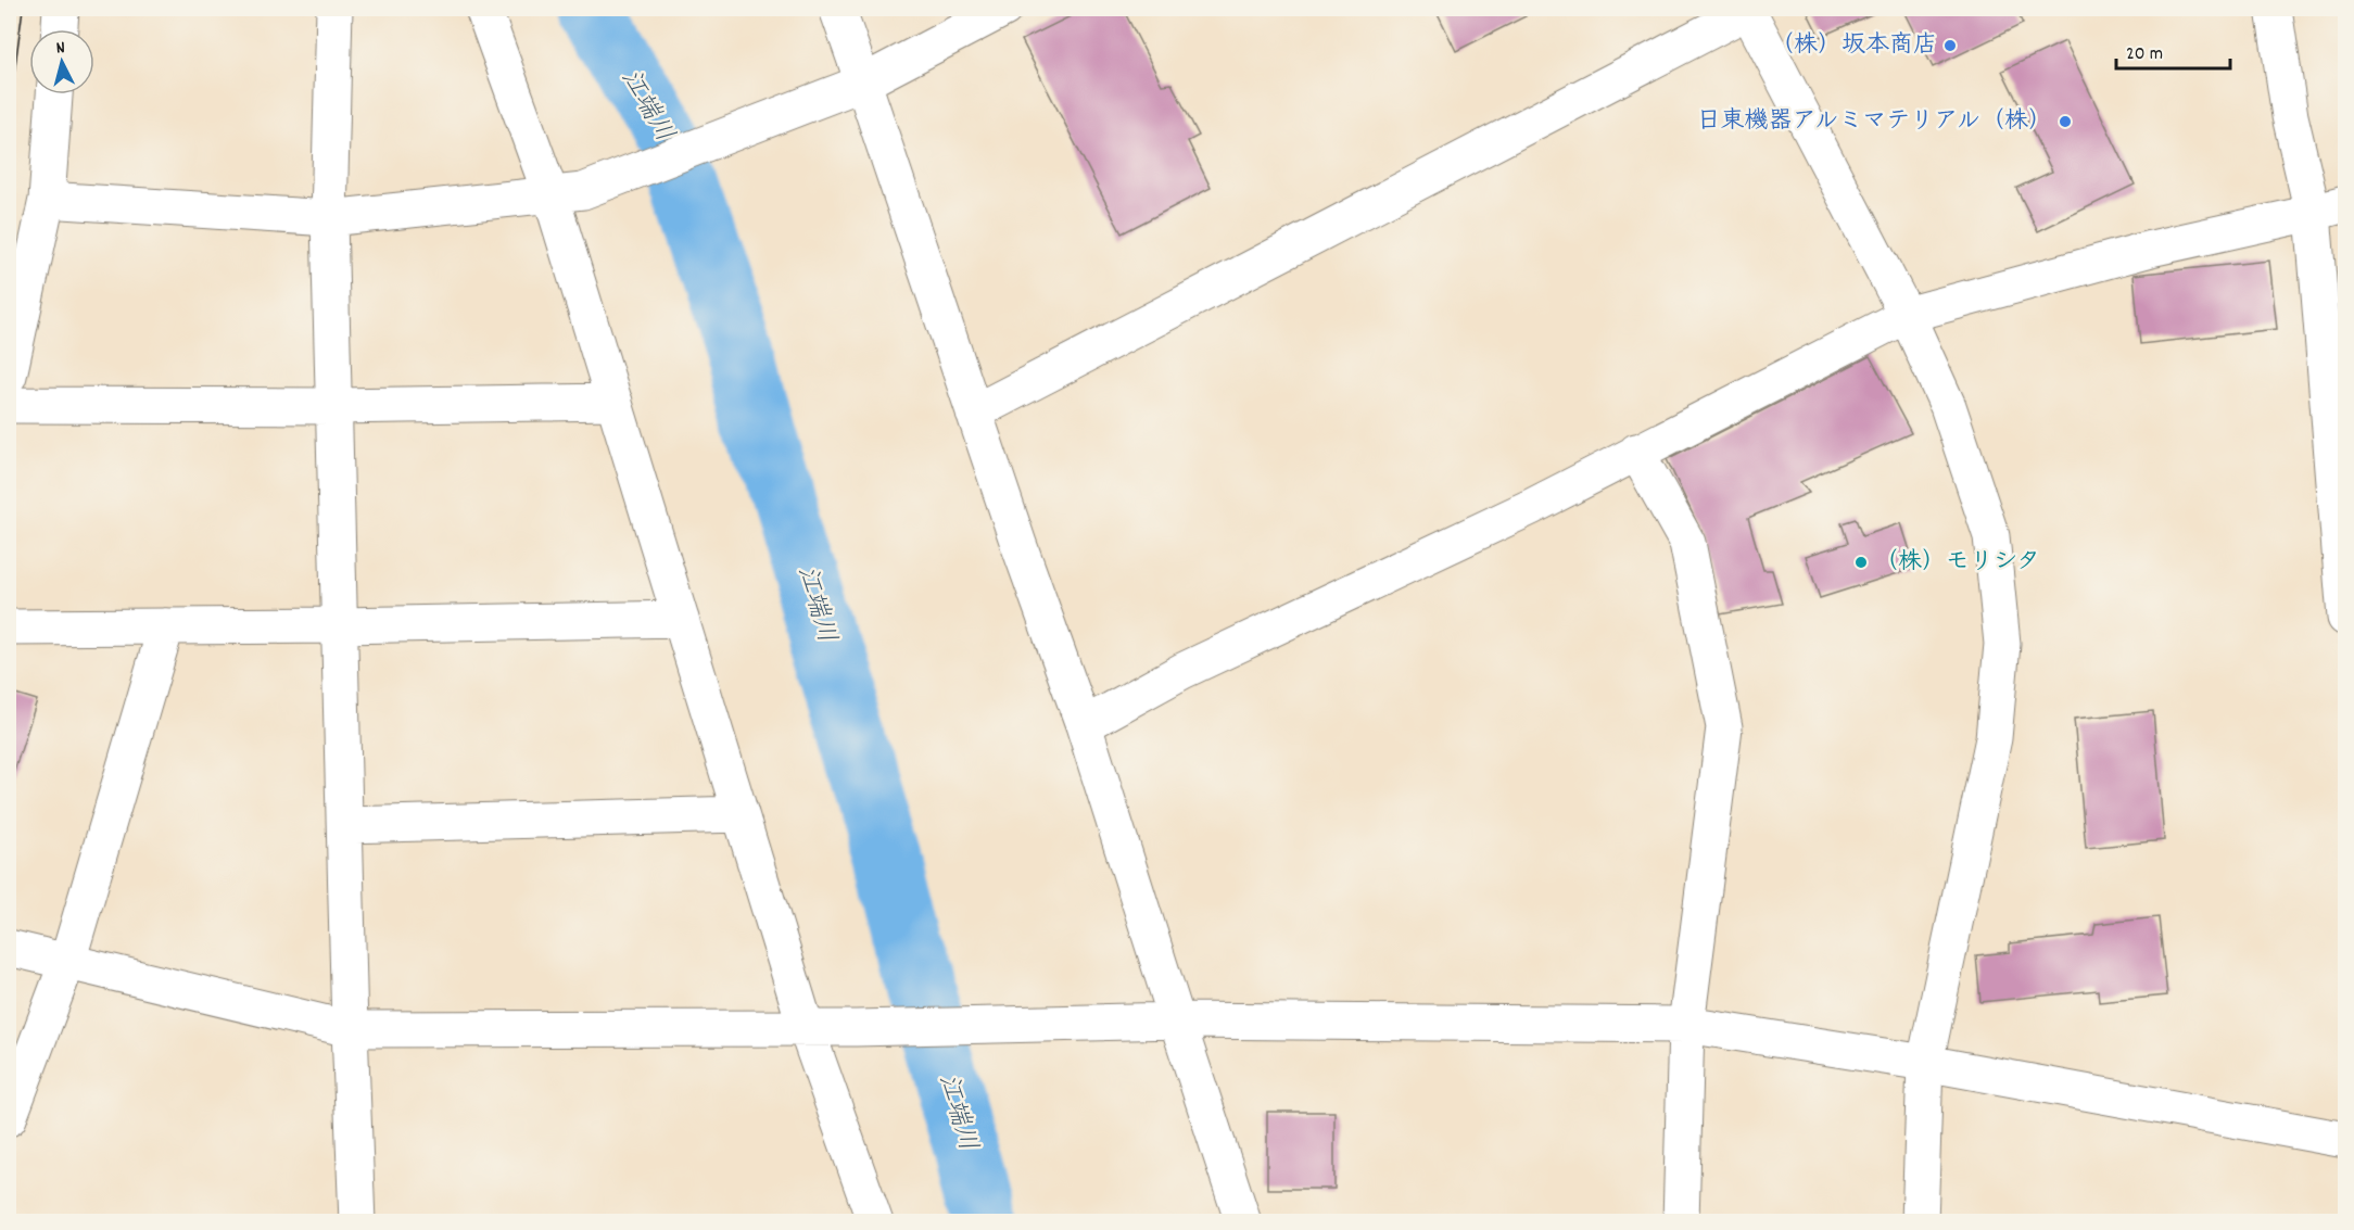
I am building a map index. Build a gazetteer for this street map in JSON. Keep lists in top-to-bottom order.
{
  "water": ["江端川"],
  "places": ["（株）坂本商店", "日東機器アルミマテリアル（株）", "（株）モリシタ"],
  "scale_bar": "20 m",
  "north": "top"
}
